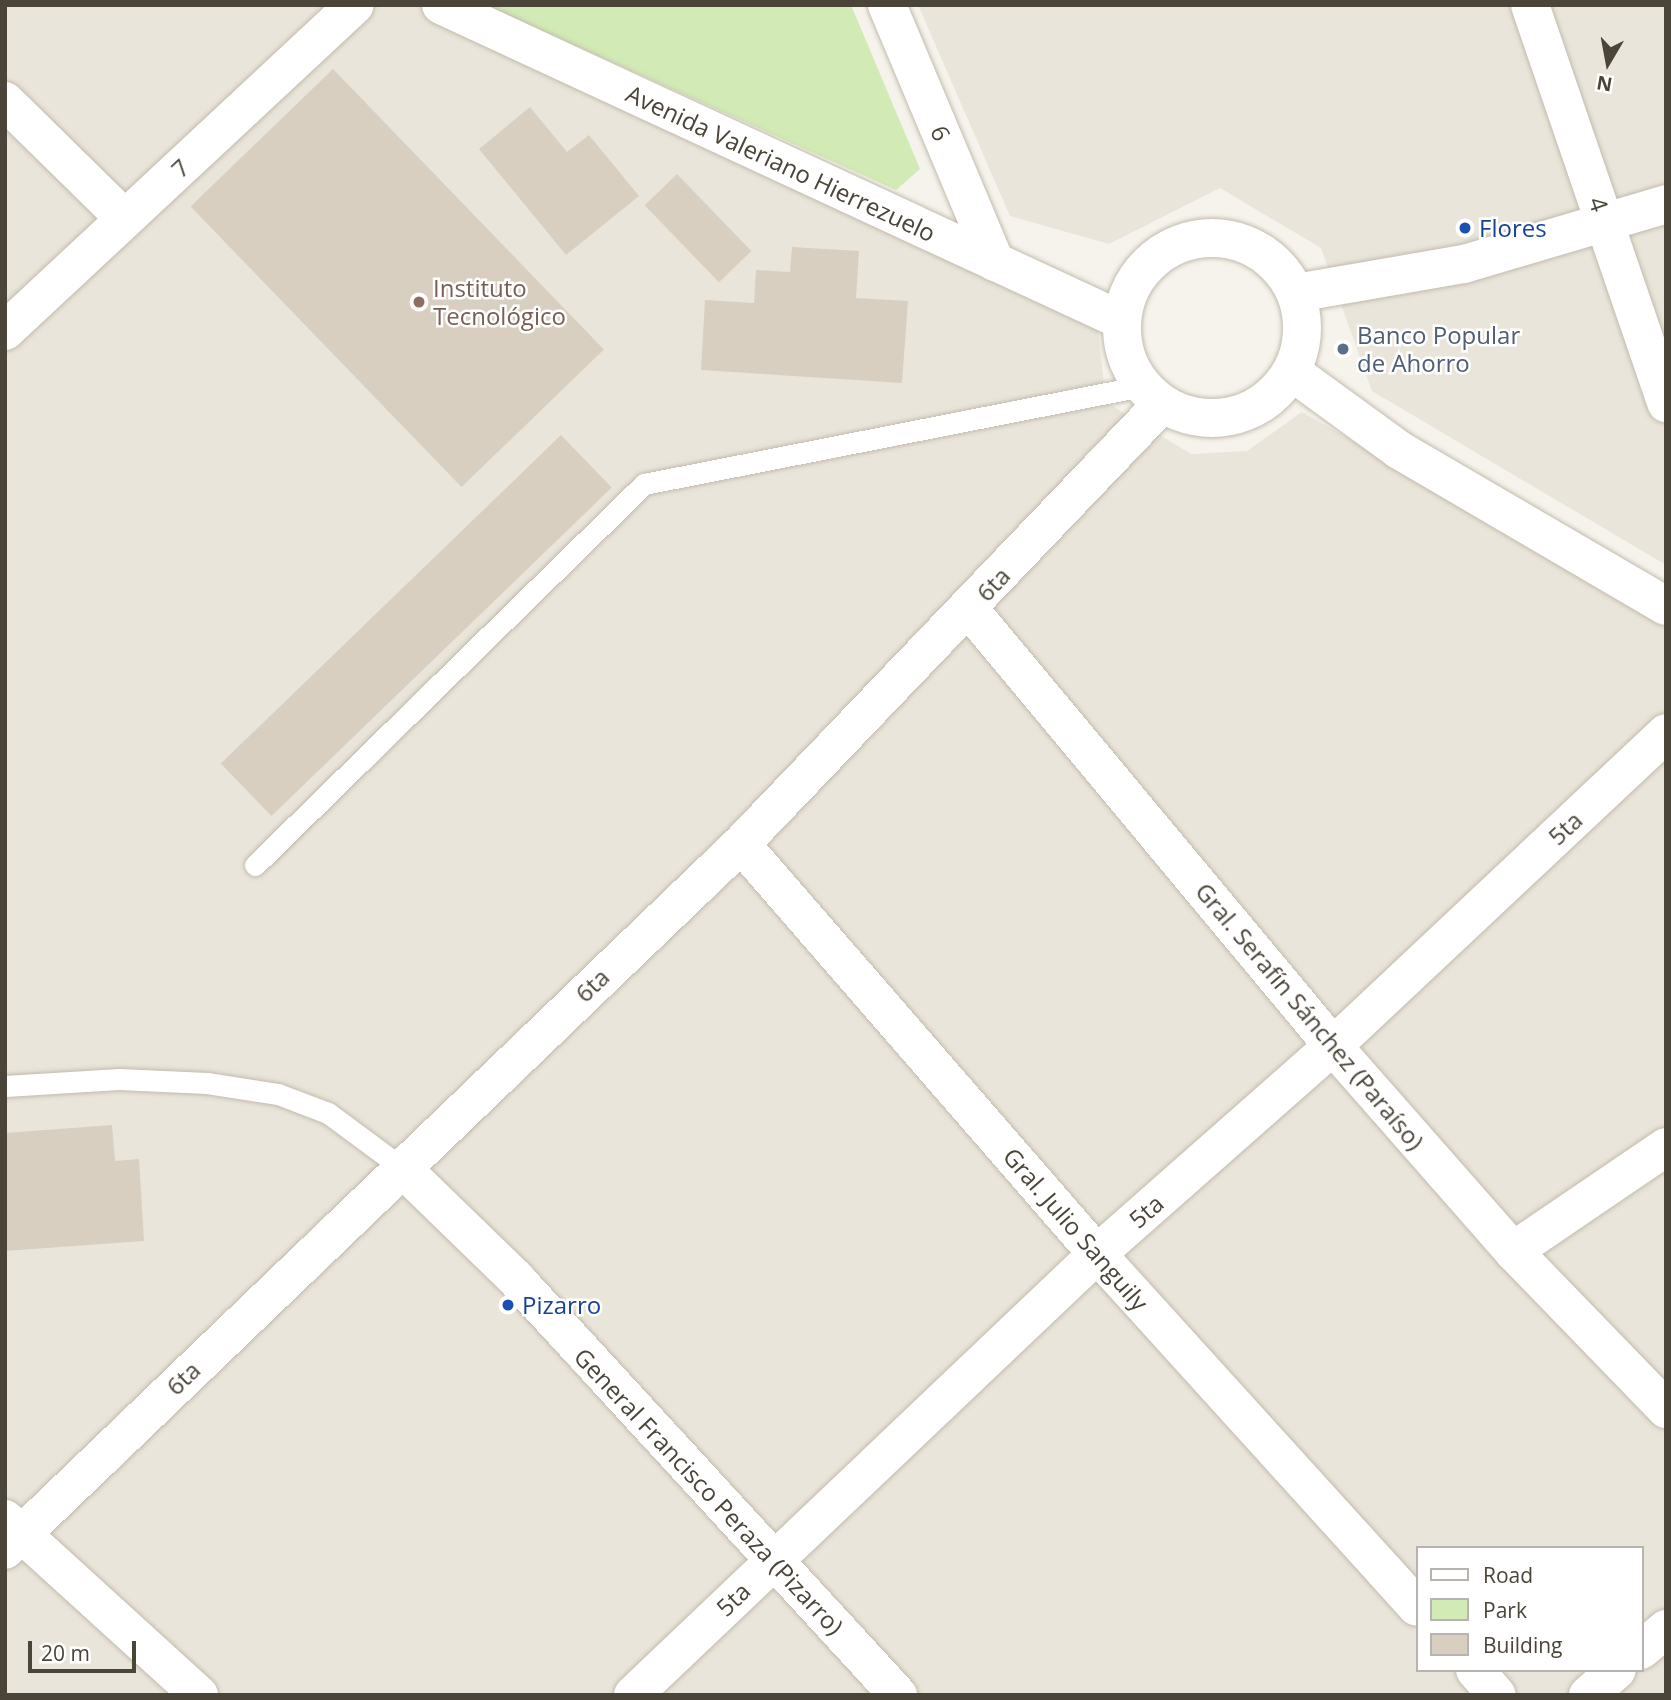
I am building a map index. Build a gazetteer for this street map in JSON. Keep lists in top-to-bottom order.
{
  "streets": {
    "street": [
      "6",
      "Avenida Valeriano Hierrezuelo",
      "7",
      "4",
      "6ta",
      "5ta",
      "Gral. Serafín Sánchez (Paraíso)",
      "Gral. Julio Sanguily",
      "General Francisco Peraza (Pizarro)"
    ]
  },
  "crossings": [
    ["6", "Avenida Valeriano Hierrezuelo"],
    ["Avenida Valeriano Hierrezuelo", "6ta"],
    ["6ta", "Gral. Serafín Sánchez (Paraíso)"],
    ["6ta", "Gral. Julio Sanguily"],
    ["6ta", "General Francisco Peraza (Pizarro)"],
    ["5ta", "Gral. Serafín Sánchez (Paraíso)"],
    ["5ta", "Gral. Julio Sanguily"],
    ["5ta", "General Francisco Peraza (Pizarro)"]
  ],
  "places": [
    "Flores",
    "Instituto Tecnológico",
    "Banco Popular de Ahorro",
    "Pizarro"
  ],
  "legend": ["Road", "Park", "Building"],
  "scale_bar": "20 m",
  "north": "bottom"
}
